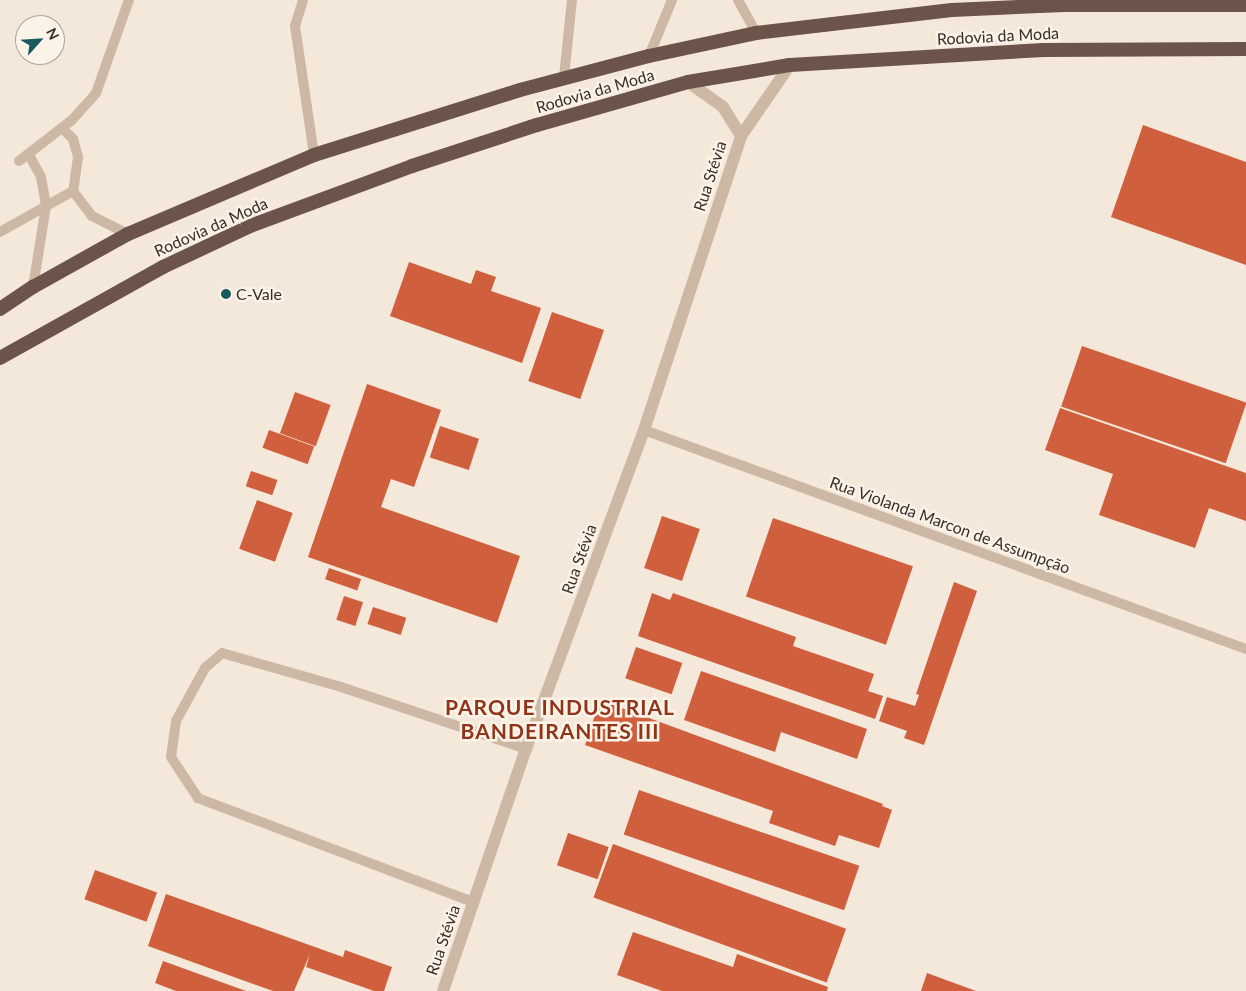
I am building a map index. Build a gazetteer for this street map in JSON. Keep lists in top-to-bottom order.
{
  "streets": {
    "highway": ["Rodovia da Moda"],
    "street": ["Rua Stévia"],
    "lane": ["Rua Violanda Marcon de Assumpção"]
  },
  "crossings": [
    ["Rodovia da Moda", "Rua Stévia"],
    ["Rua Stévia", "Rua Violanda Marcon de Assumpção"]
  ],
  "districts": ["PARQUE INDUSTRIAL BANDEIRANTES III"],
  "places": ["C-Vale"],
  "north": "top right"
}
